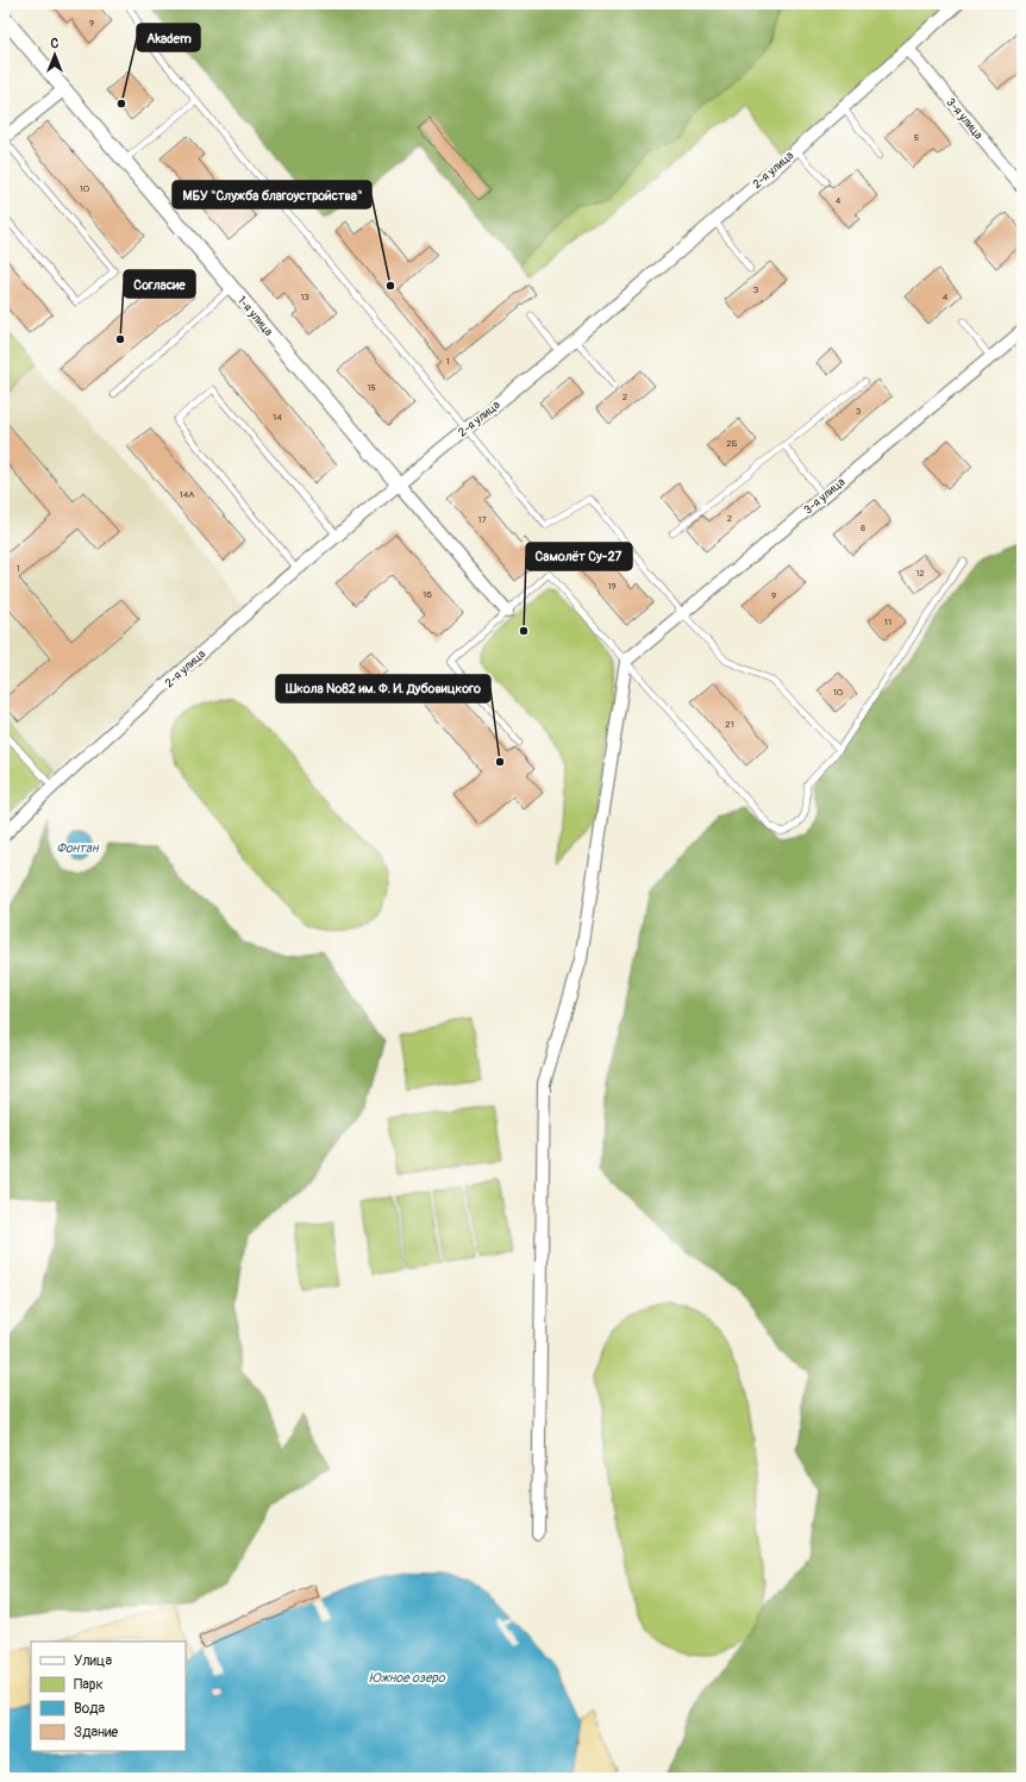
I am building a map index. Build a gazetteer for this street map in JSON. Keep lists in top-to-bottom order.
{
  "streets": {
    "street": ["3-я улица", "2-я улица", "1-я улица"]
  },
  "crossings": [
    ["3-я улица", "2-я улица"],
    ["2-я улица", "1-я улица"]
  ],
  "water": ["Фонтан", "Южное озеро"],
  "places": [
    "Akadem",
    "МБУ \"Служба благоустройства\"",
    "Согласие",
    "Самолёт Су-27",
    "Школа №82 им. Ф. И. Дубовицкого"
  ],
  "house_numbers": [
    "9",
    "5",
    "10",
    "4",
    "3",
    "13",
    "4",
    "1",
    "15",
    "2",
    "3",
    "14",
    "2Б",
    "14А",
    "2",
    "17",
    "8",
    "1",
    "12",
    "19",
    "16",
    "9",
    "11",
    "10",
    "21"
  ],
  "legend": [
    "Улица",
    "Парк",
    "Вода",
    "Здание"
  ],
  "north": "top"
}
